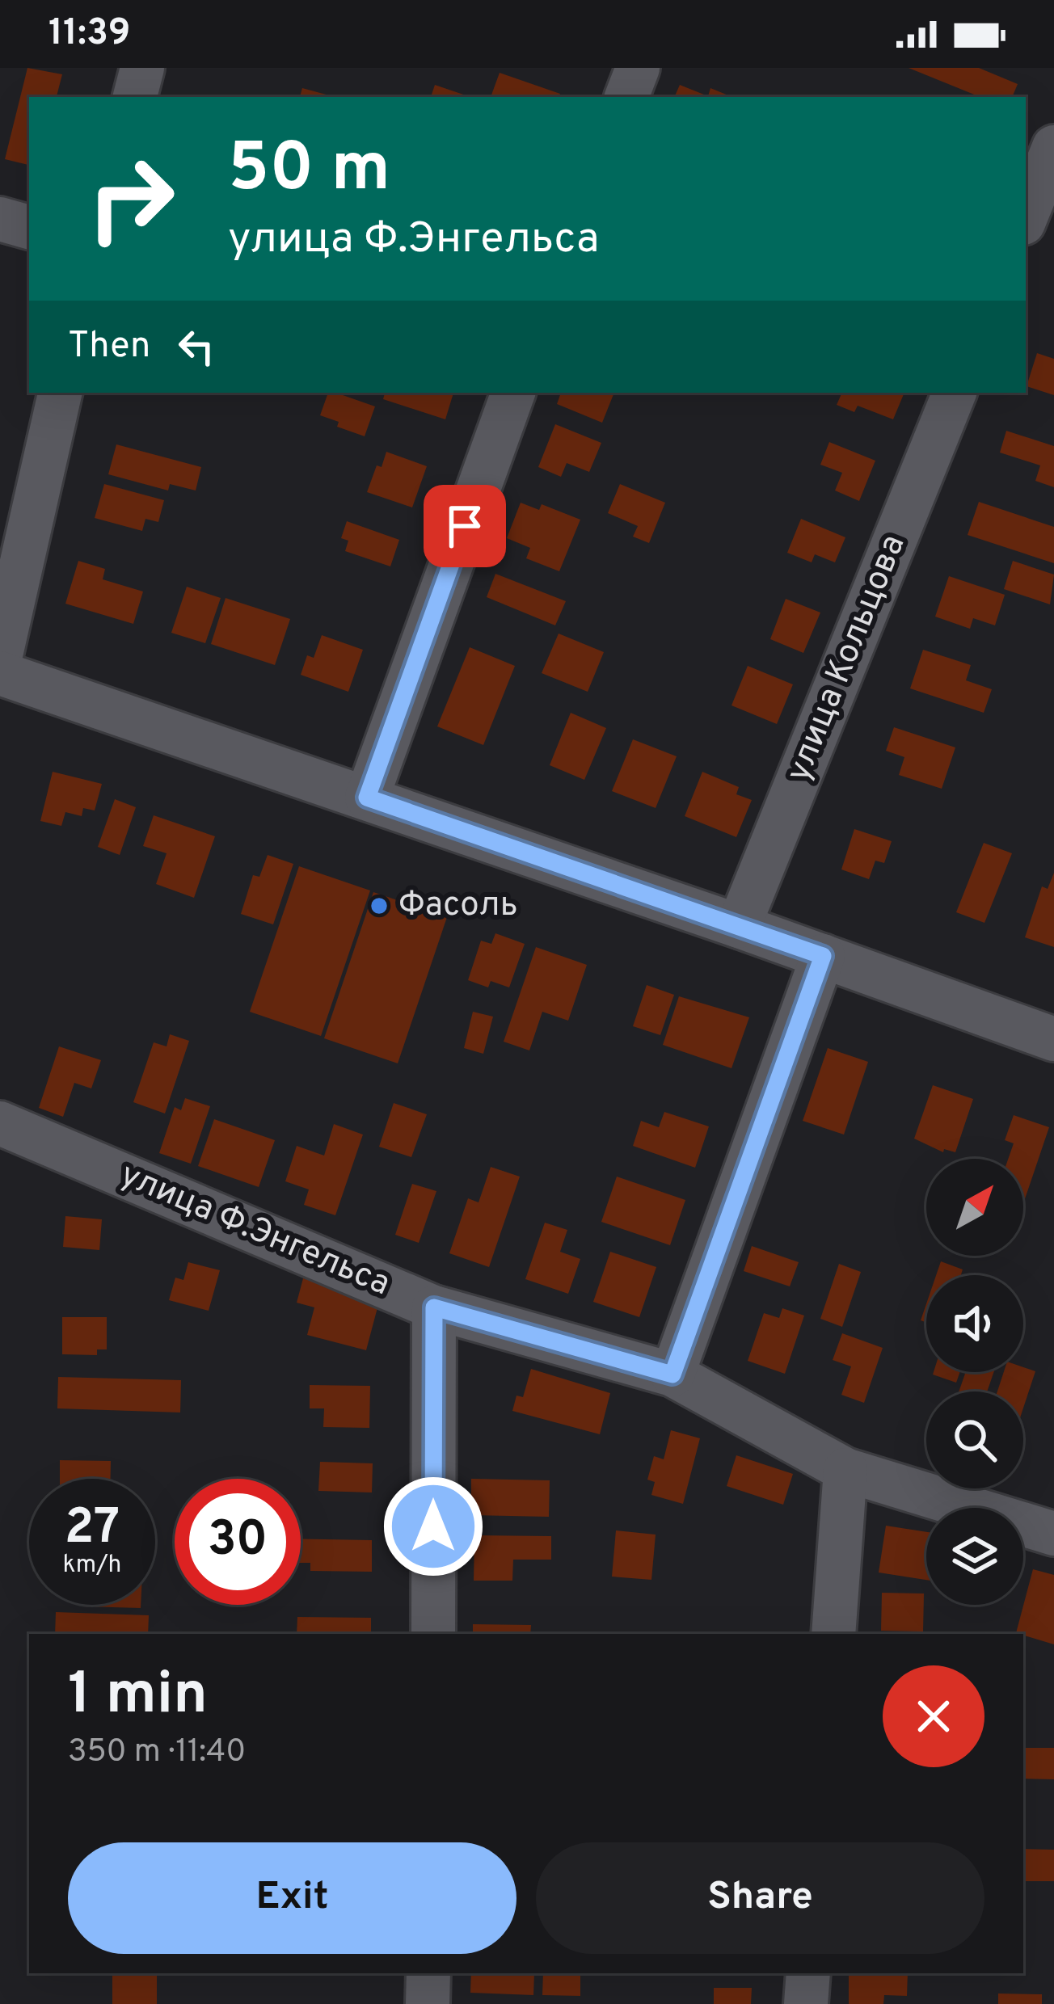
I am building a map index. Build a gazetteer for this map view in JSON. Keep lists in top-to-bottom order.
{
  "streets": {
    "street": ["улица Кольцова", "улица Ф.Энгельса"]
  },
  "places": ["Фасоль"],
  "north": "top right",
  "page": {
    "status": "11:39",
    "turn": ["50 m", "улица Ф.Энгельса"],
    "then": "Then",
    "speed": "27 km/h",
    "limit": "30",
    "heading": ["1 min", "350 m · 11:40"],
    "buttons": ["Exit", "Share"]
  }
}
